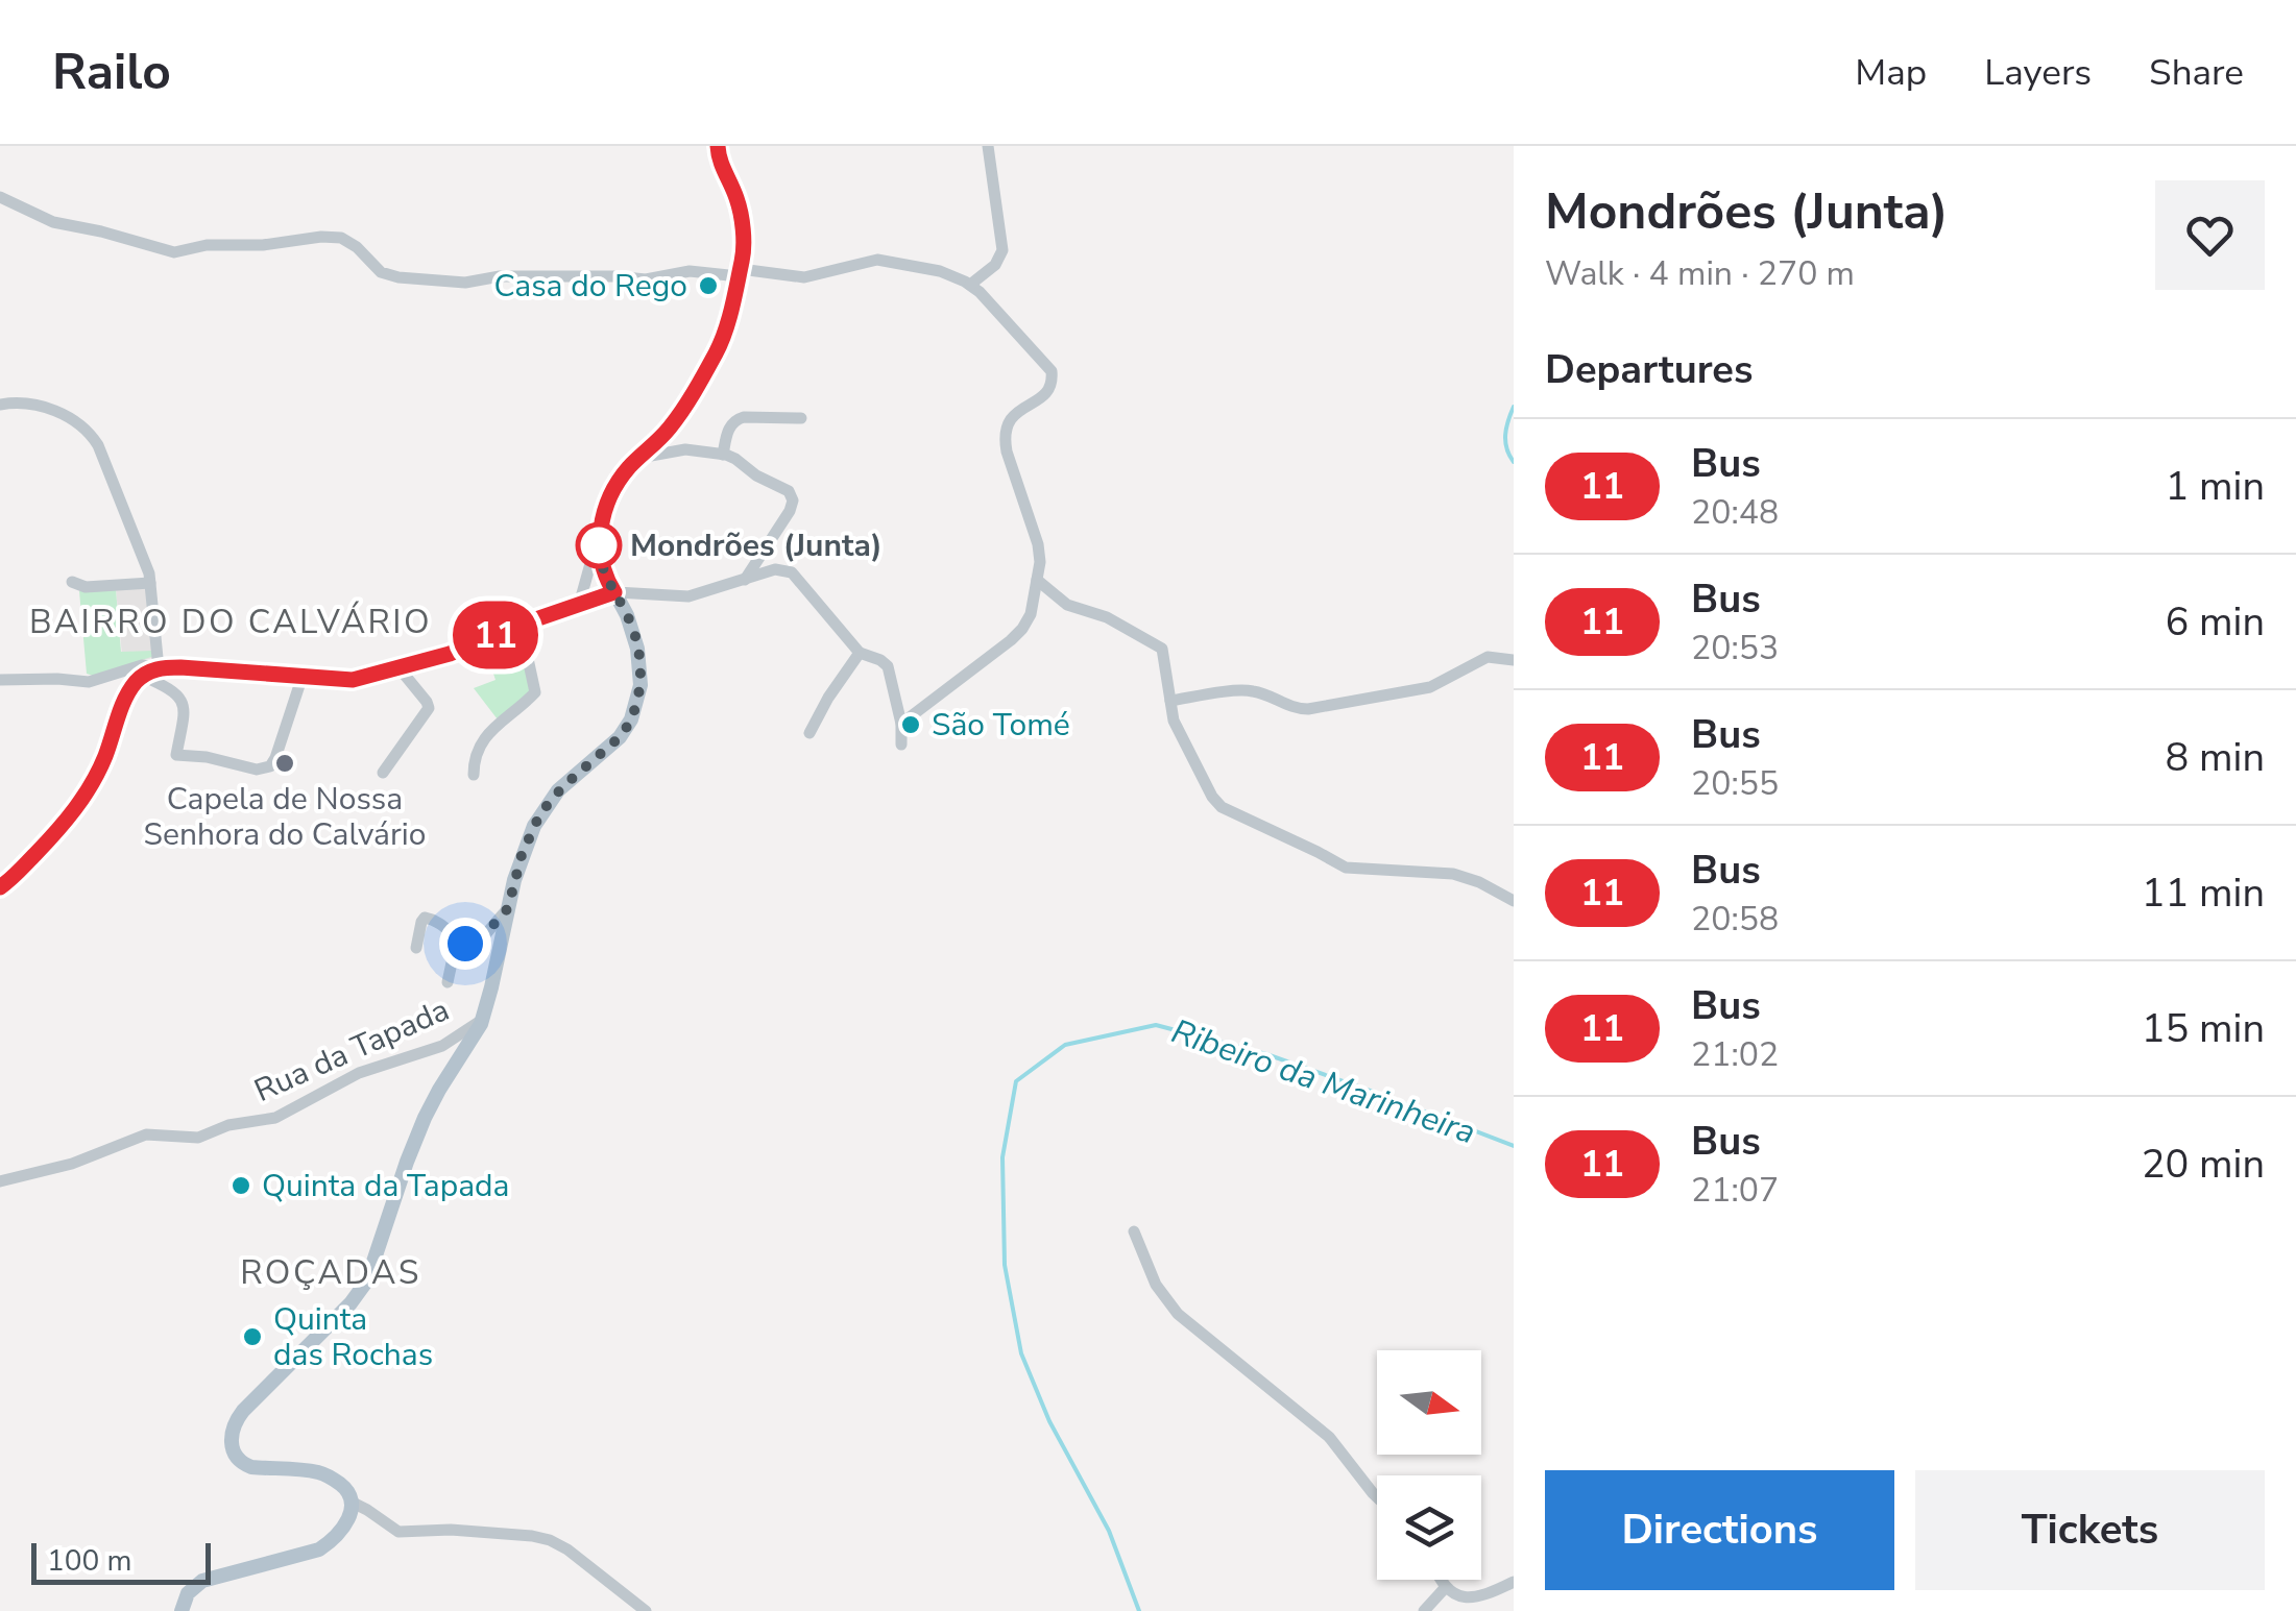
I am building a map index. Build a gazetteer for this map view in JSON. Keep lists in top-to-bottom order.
{
  "streets": {
    "street": ["Rua da Tapada"]
  },
  "districts": ["BAIRRO DO CALVÁRIO", "ROÇADAS"],
  "water": ["Ribeiro da Marinheira"],
  "places": [
    "Casa do Rego",
    "Mondrões (Junta)",
    "São Tomé",
    "Capela de Nossa Senhora do Calvário",
    "Quinta da Tapada",
    "Quinta das Rochas"
  ],
  "lines": ["bus line 11"],
  "scale_bar": "100 m",
  "north": "right",
  "page": {
    "header": "Railo",
    "nav": ["Map", "Layers", "Share"],
    "on_map": "11",
    "heading": [
      ["Mondrões (Junta)", "Walk · 4 min · 270 m"],
      "Departures"
    ],
    "list": [
      {
        "mark": "11",
        "name": "Bus",
        "note": "20:48",
        "value": "1 min"
      },
      {
        "mark": "11",
        "name": "Bus",
        "note": "20:53",
        "value": "6 min"
      },
      {
        "mark": "11",
        "name": "Bus",
        "note": "20:55",
        "value": "8 min"
      },
      {
        "mark": "11",
        "name": "Bus",
        "note": "20:58",
        "value": "11 min"
      },
      {
        "mark": "11",
        "name": "Bus",
        "note": "21:02",
        "value": "15 min"
      },
      {
        "mark": "11",
        "name": "Bus",
        "note": "21:07",
        "value": "20 min"
      }
    ],
    "buttons": ["Directions", "Tickets"],
    "scale": "100 m"
  }
}
